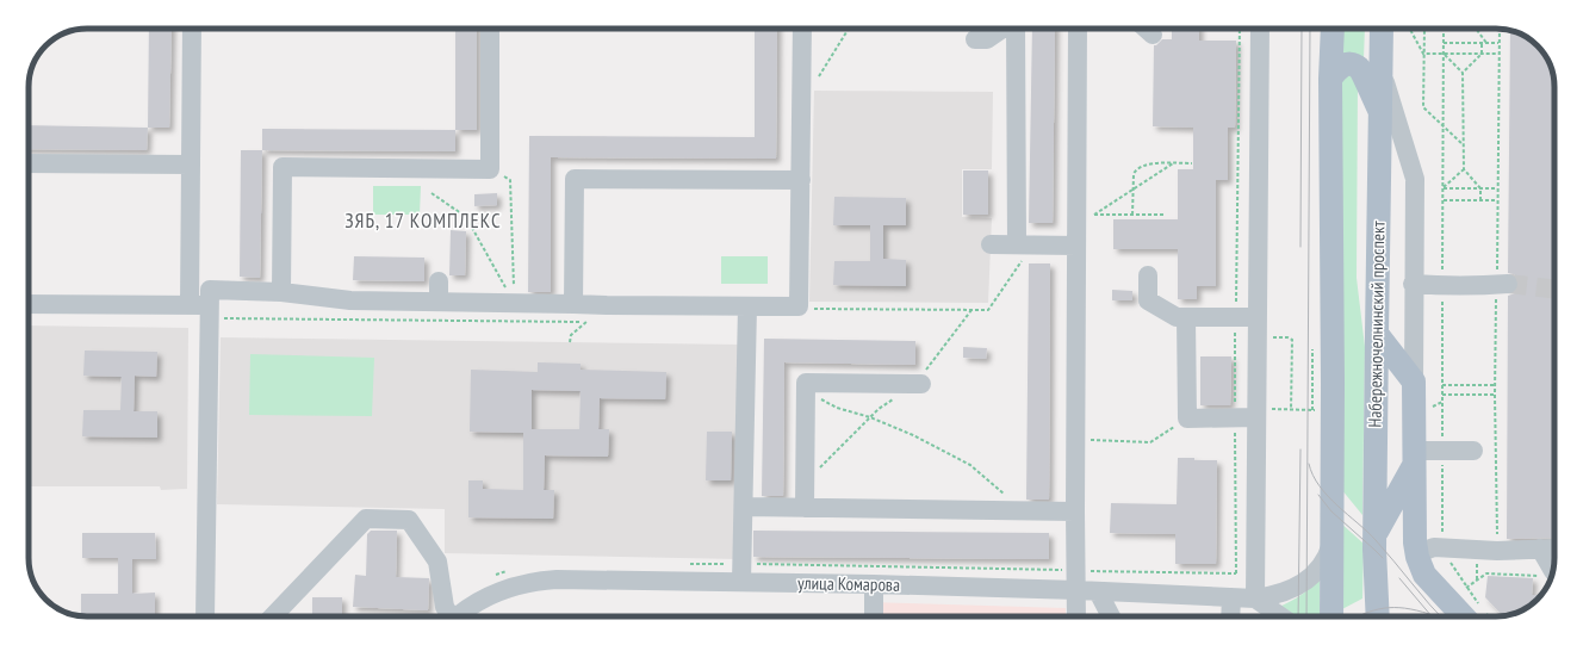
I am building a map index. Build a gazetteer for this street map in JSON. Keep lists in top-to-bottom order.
{
  "streets": {
    "main road": ["Набережночелнинский проспект"],
    "street": ["улица Комарова"]
  },
  "districts": ["ЗЯБ, 17 КОМПЛЕКС"]
}
